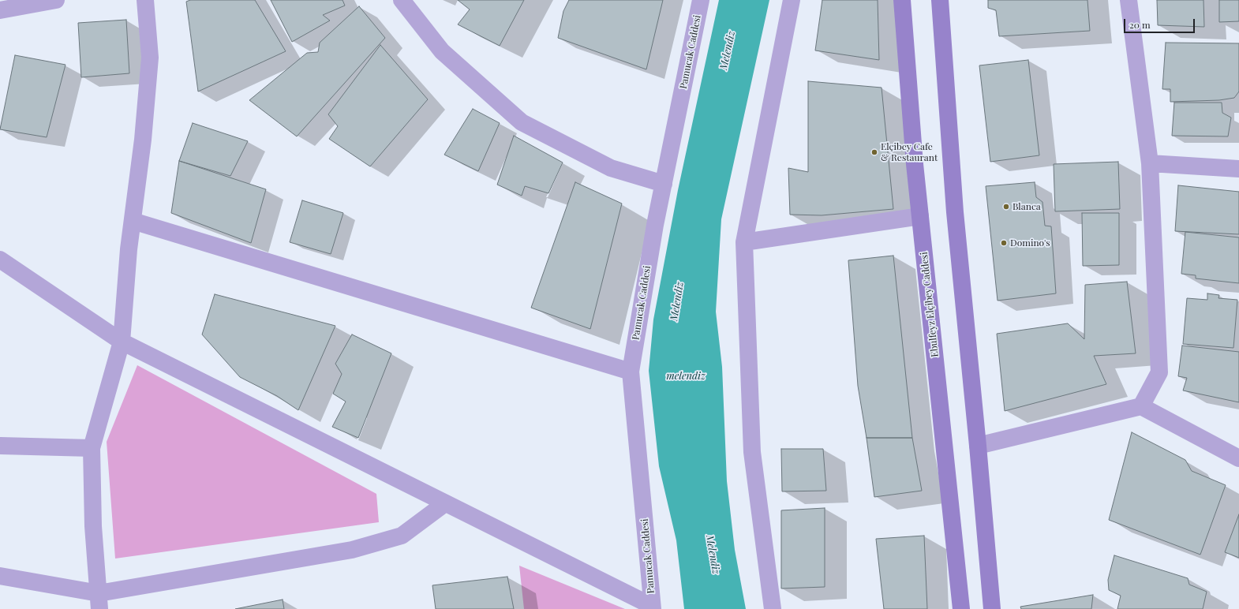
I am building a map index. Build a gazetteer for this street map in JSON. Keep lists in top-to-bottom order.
{
  "streets": {
    "main road": ["Ebulfeyz Elçibey Caddesi"],
    "street": ["Pamucak Caddesi"]
  },
  "water": ["Melendiz", "melendiz"],
  "places": ["Elçibey Cafe & Restaurant", "Blanca", "Domino's"],
  "scale_bar": "20 m"
}
